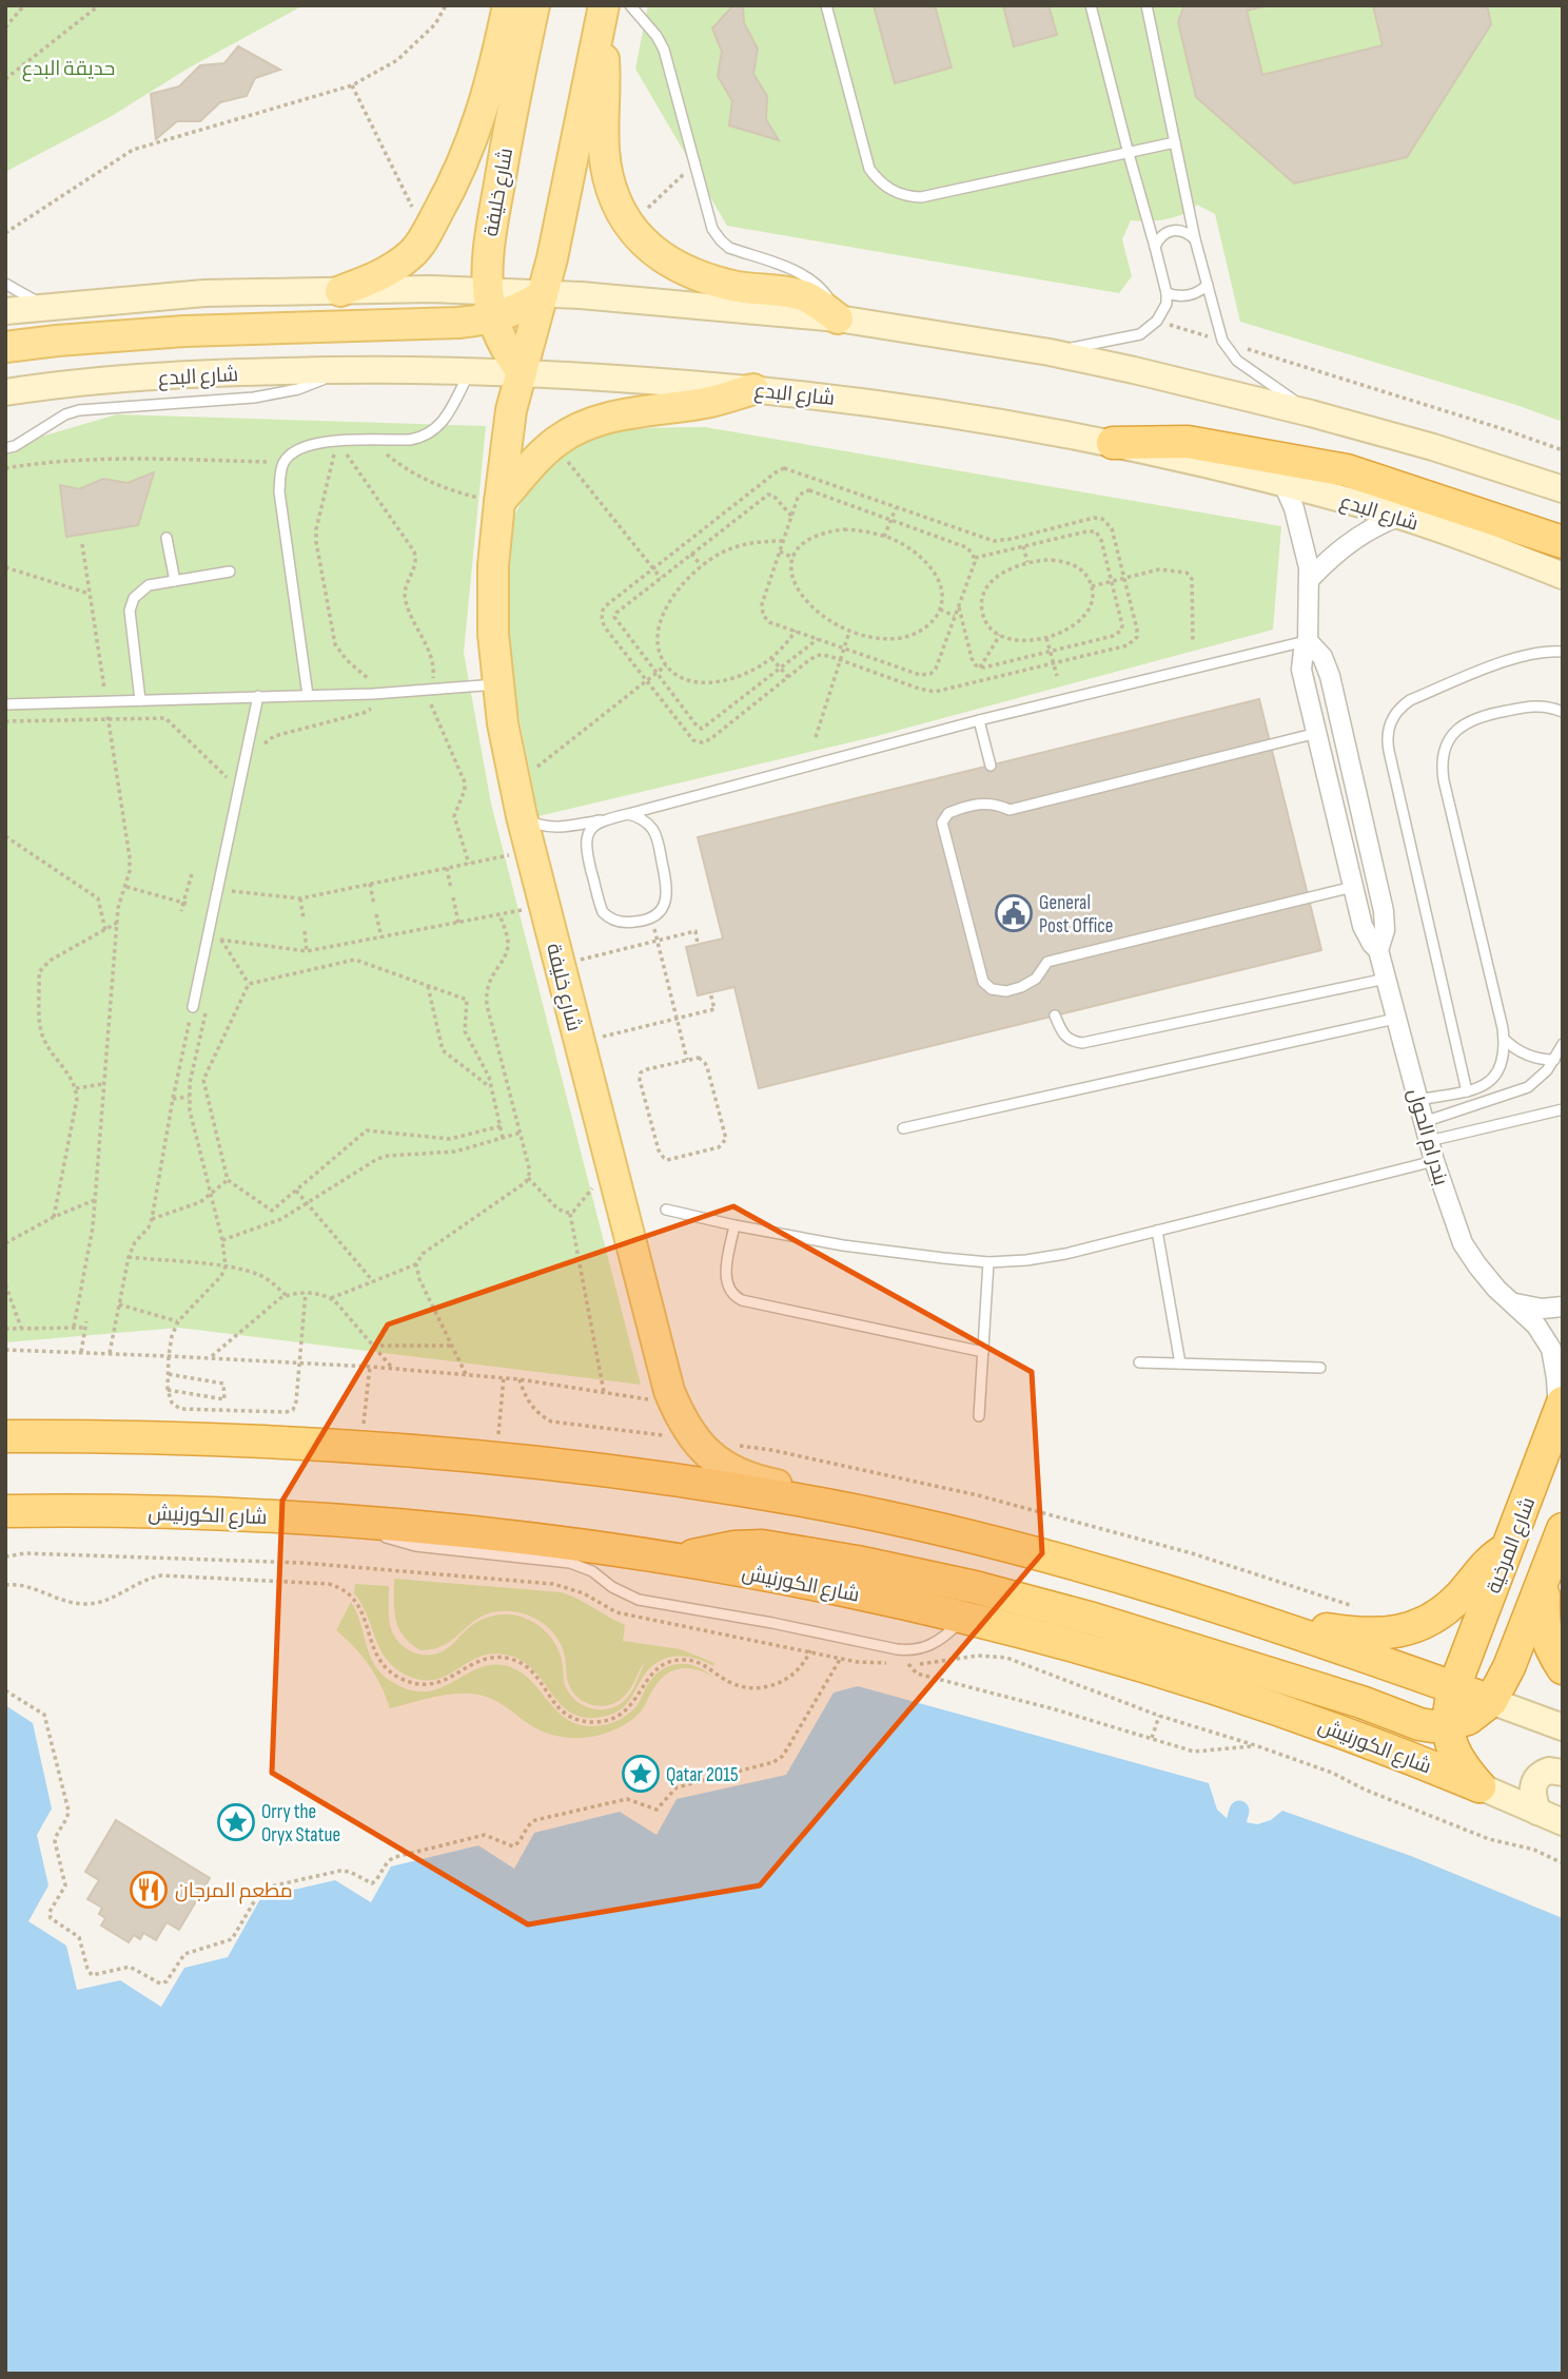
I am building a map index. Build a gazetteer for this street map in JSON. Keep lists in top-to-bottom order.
{
  "streets": {
    "highway": ["شارع الكورنيش", "شارع المرخية"],
    "main road": ["شارع خليفة", "شارع البدع"],
    "street": ["بندر ام الحول"]
  },
  "crossings": [
    ["شارع خليفة", "شارع البدع"],
    ["شارع البدع", "بندر ام الحول"],
    ["بندر ام الحول", "شارع المرخية"]
  ],
  "parks": ["حديقة البدع"],
  "places": {
    "public building": ["General Post Office"],
    "place": ["Qatar 2015", "Orry the Oryx Statue"],
    "restaurant": ["مطعم المرجان"]
  }
}
